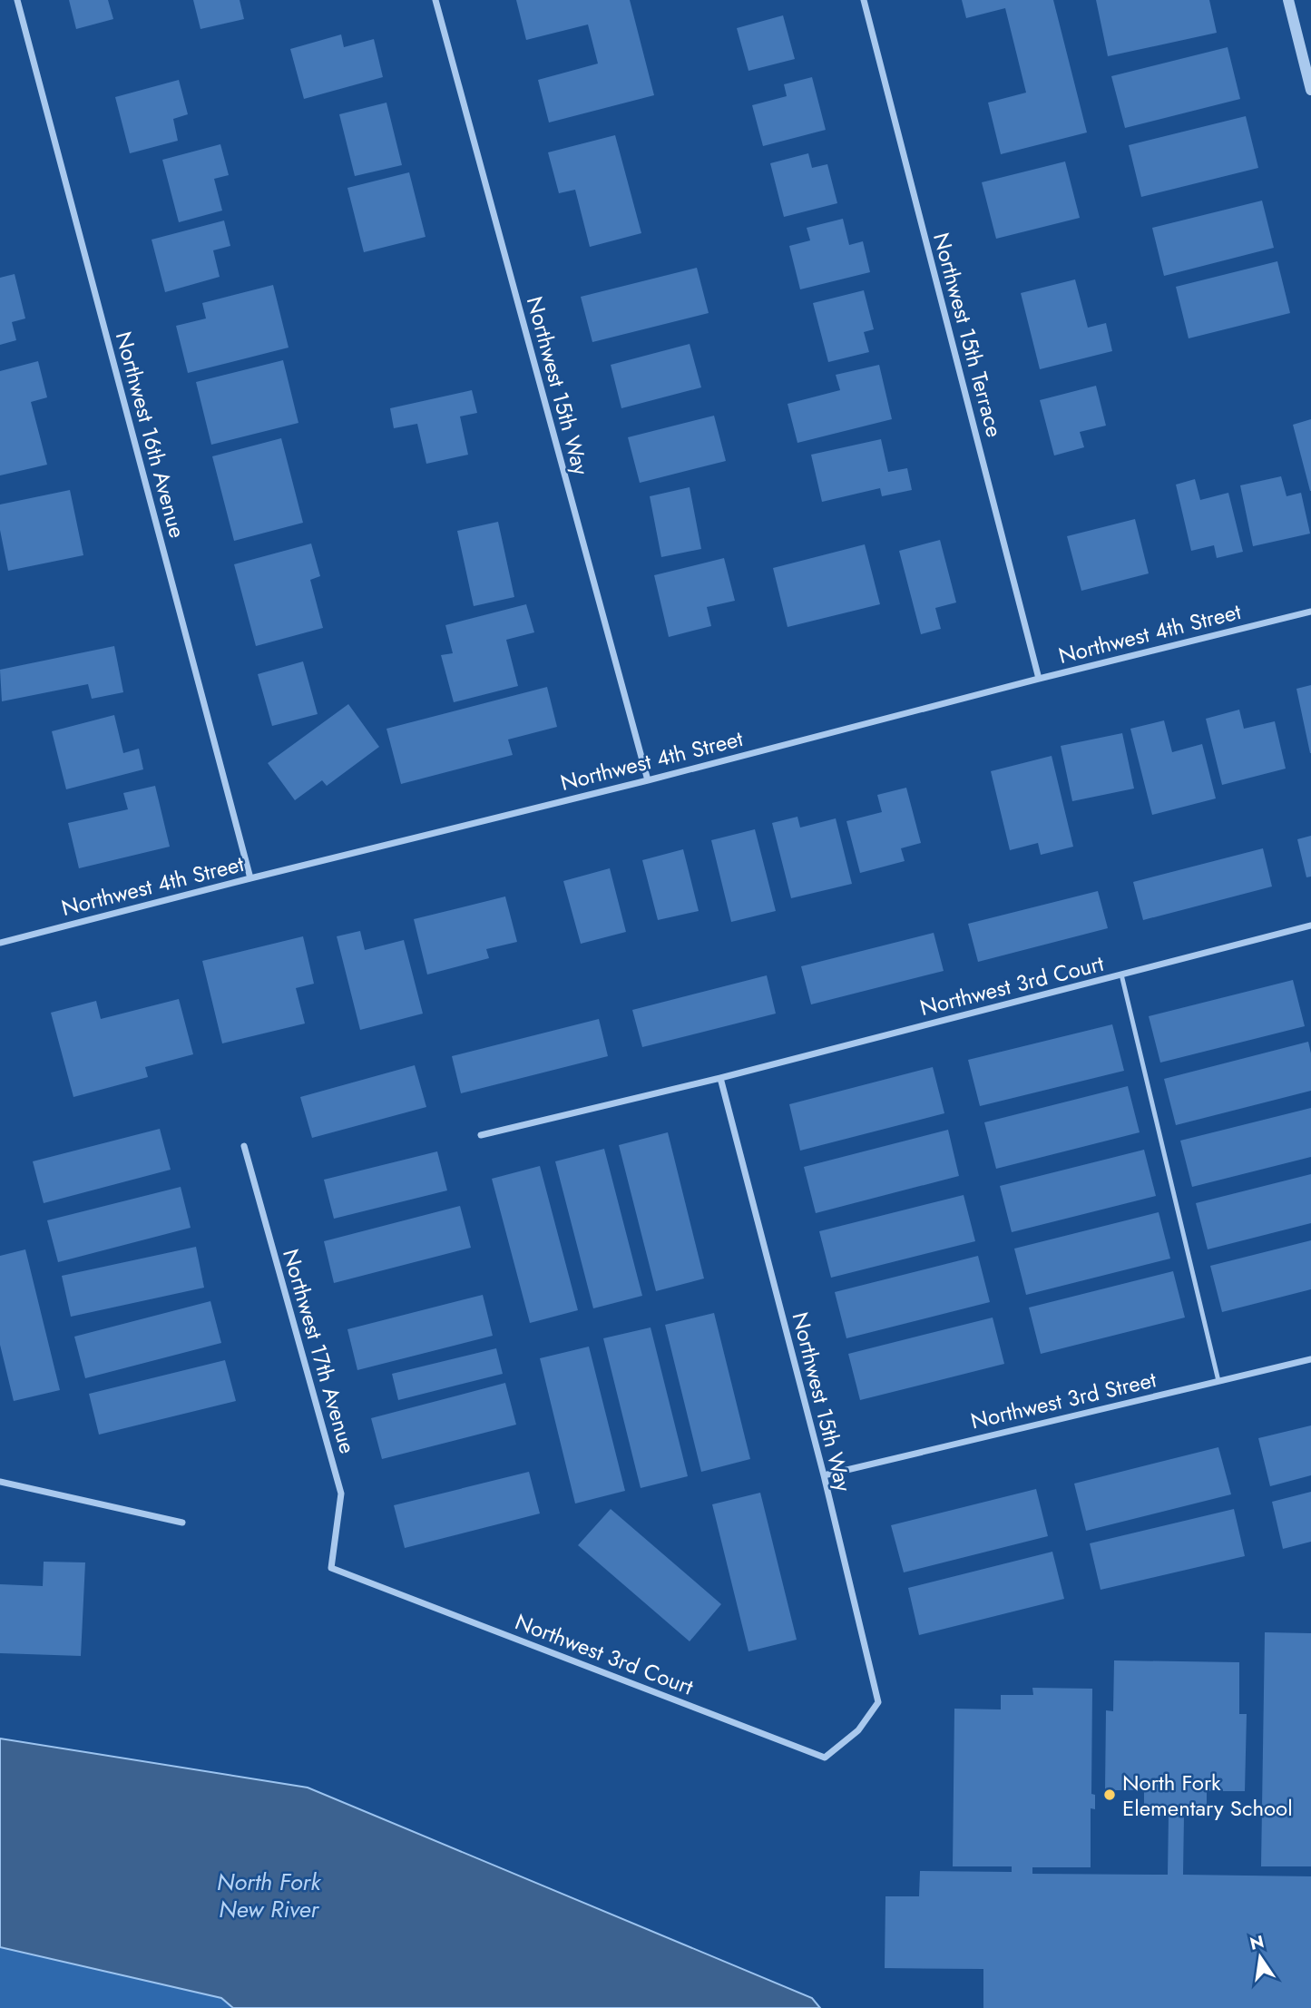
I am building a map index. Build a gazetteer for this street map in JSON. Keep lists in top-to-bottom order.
{
  "streets": {
    "street": [
      "Northwest 15th Terrace",
      "Northwest 15th Way",
      "Northwest 16th Avenue",
      "Northwest 4th Street",
      "Northwest 3rd Court",
      "Northwest 17th Avenue",
      "Northwest 3rd Street"
    ]
  },
  "crossings": [
    ["Northwest 15th Terrace", "Northwest 4th Street"],
    ["Northwest 15th Way", "Northwest 4th Street"],
    ["Northwest 15th Way", "Northwest 3rd Court"],
    ["Northwest 15th Way", "Northwest 3rd Street"],
    ["Northwest 16th Avenue", "Northwest 4th Street"],
    ["Northwest 3rd Court", "Northwest 17th Avenue"]
  ],
  "water": ["North Fork New River"],
  "places": ["North Fork Elementary School"],
  "north": "top"
}
